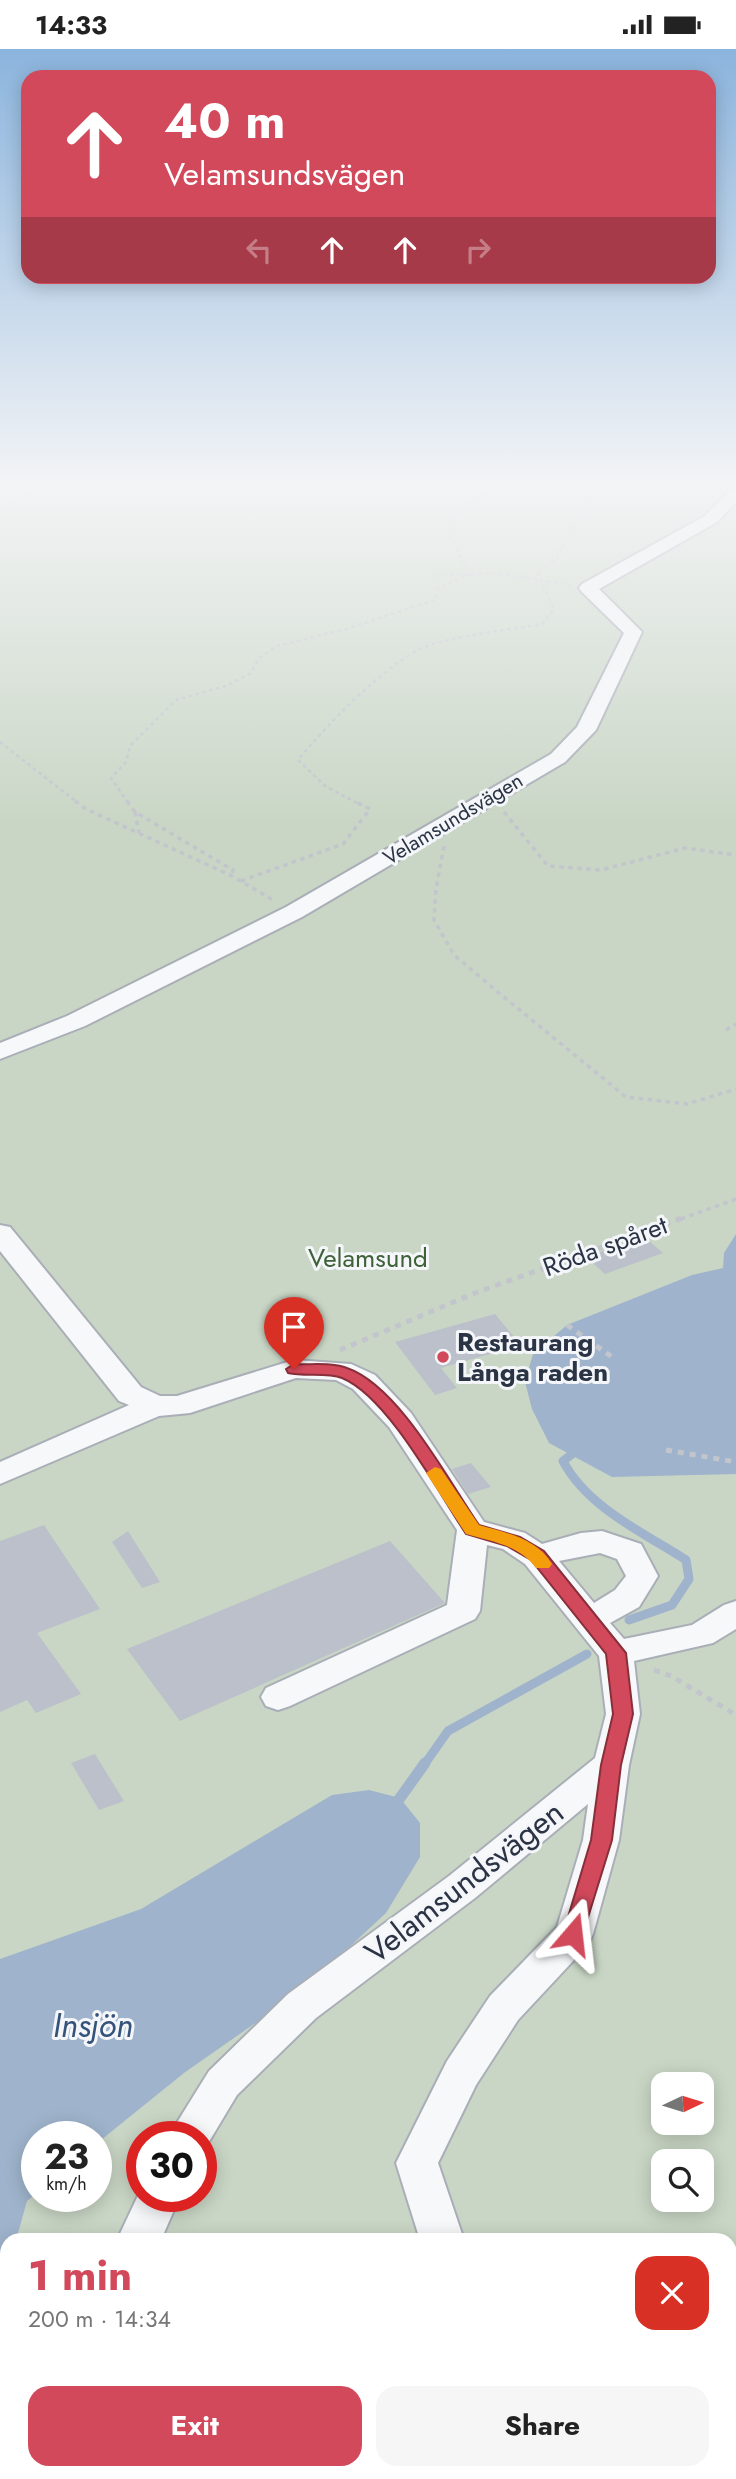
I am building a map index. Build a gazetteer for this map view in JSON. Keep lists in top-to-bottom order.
{
  "streets": {
    "street": ["Velamsundsvägen"],
    "path": ["Röda spåret"]
  },
  "water": ["Insjön"],
  "parks": ["Velamsund"],
  "places": ["Restaurang Långa raden"],
  "north": "right",
  "page": {
    "status": "14:33",
    "turn": ["40 m", "Velamsundsvägen"],
    "speed": "23 km/h",
    "limit": "30",
    "heading": ["1 min", "200 m · 14:34"],
    "buttons": ["Exit", "Share"]
  }
}
